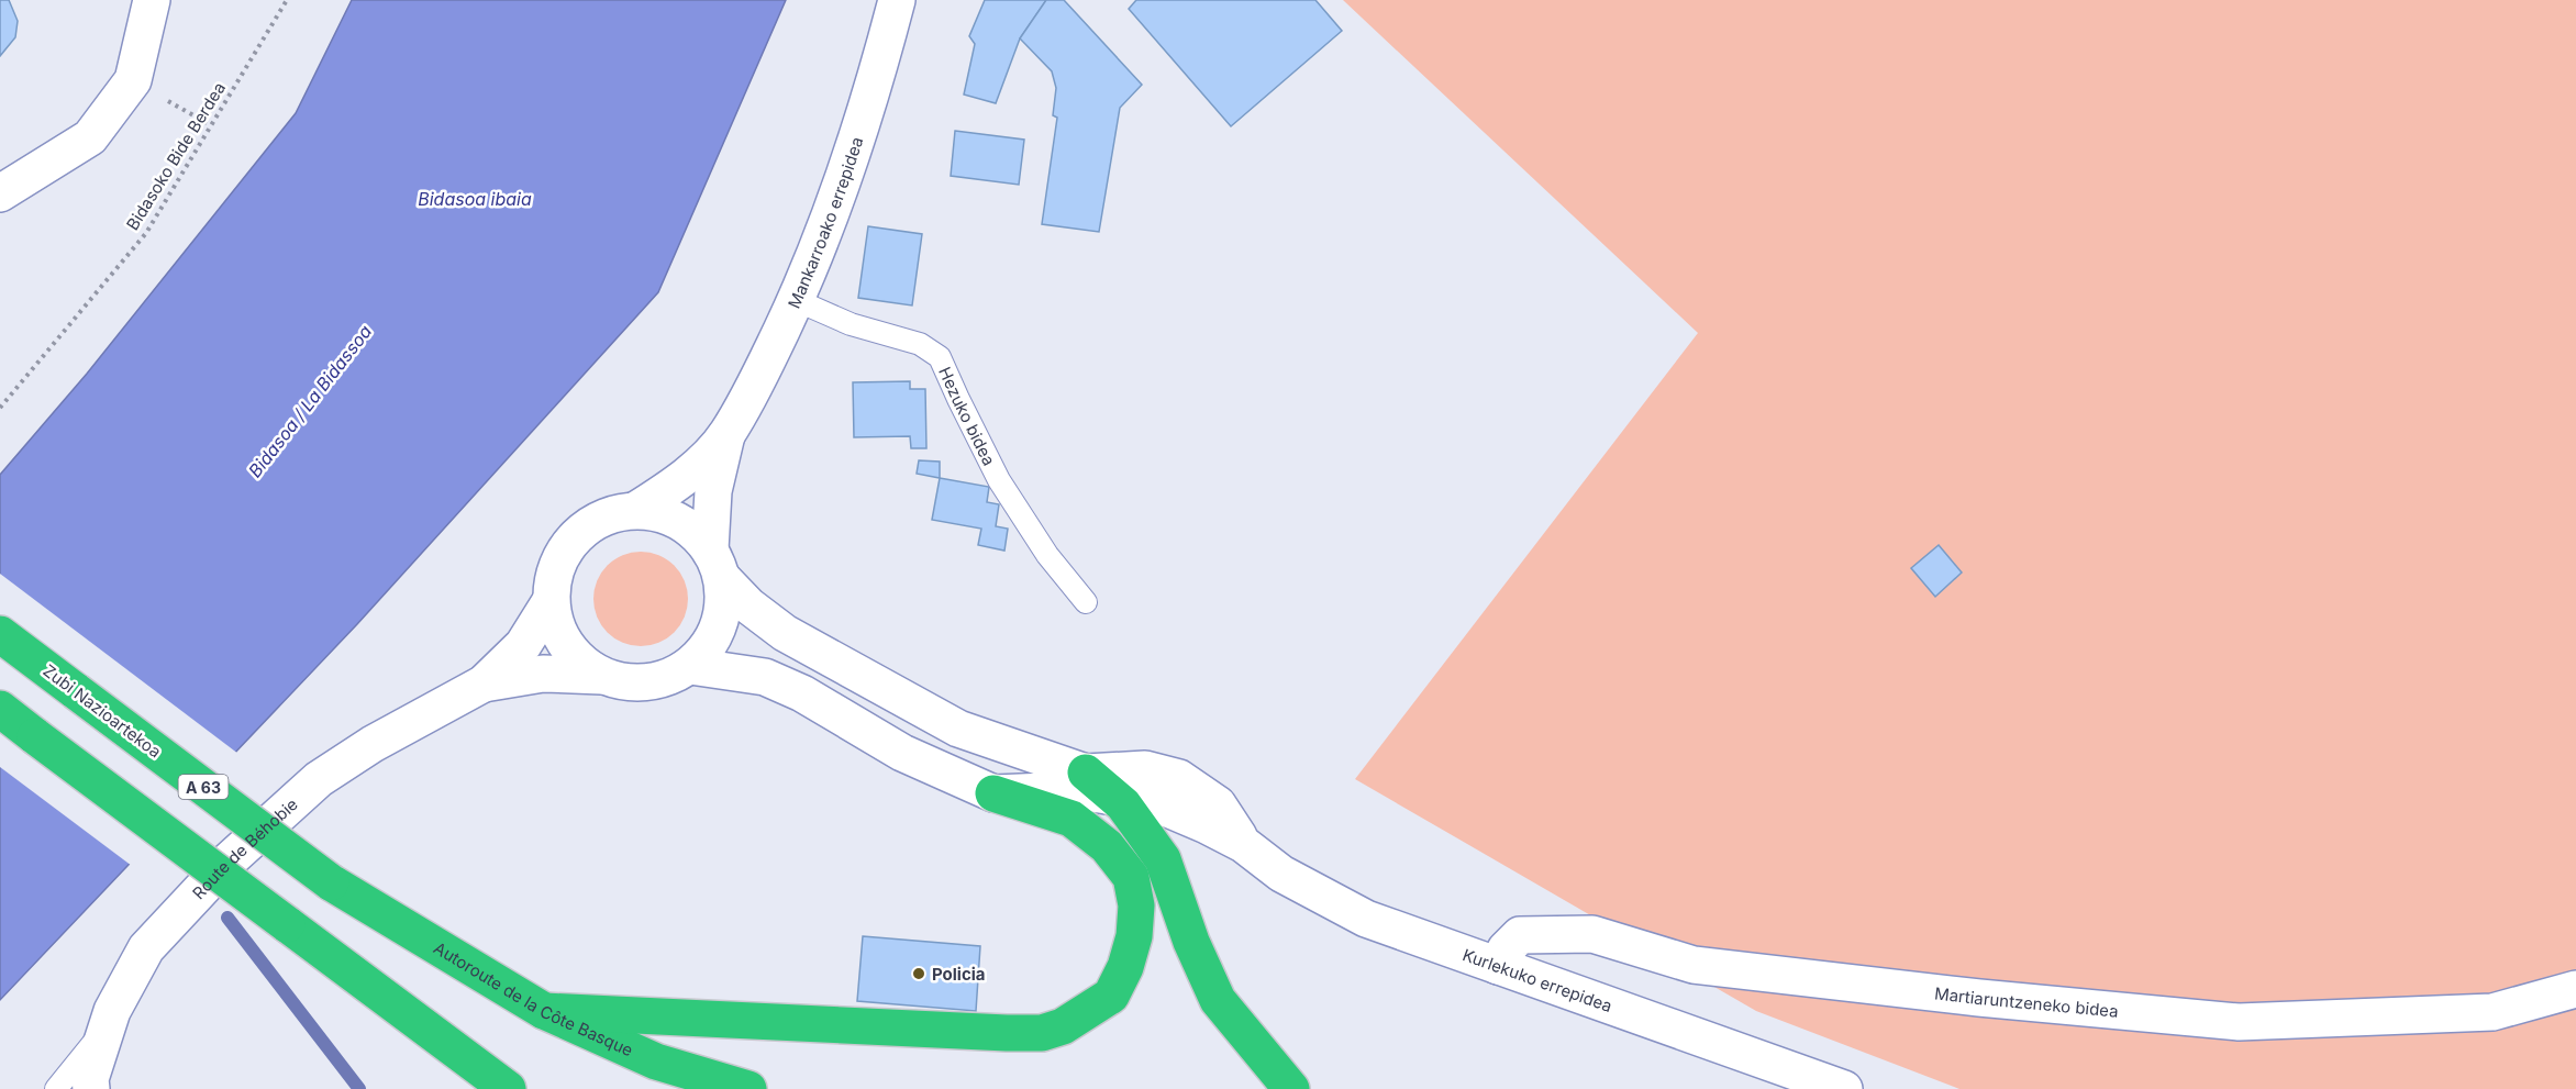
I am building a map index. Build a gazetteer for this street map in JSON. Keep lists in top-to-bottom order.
{
  "streets": {
    "highway": ["Zubi Nazioartekoa", "A 63", "Autoroute de la Côte Basque"],
    "street": [
      "Mankarroako errepidea",
      "Route de Béhobie",
      "Kurlekuko errepidea",
      "Martiaruntzeneko bidea"
    ],
    "lane": ["Hezuko bidea"],
    "path": ["Bidasoko Bide Berdea"]
  },
  "crossings": [
    ["Mankarroako errepidea", "Hezuko bidea"],
    ["Mankarroako errepidea", "Route de Béhobie"],
    ["Zubi Nazioartekoa", "Autoroute de la Côte Basque"],
    ["Kurlekuko errepidea", "Martiaruntzeneko bidea"]
  ],
  "water": ["Bidasoa ibaia", "Bidasoa / La Bidassoa"],
  "places": ["Policia"]
}
